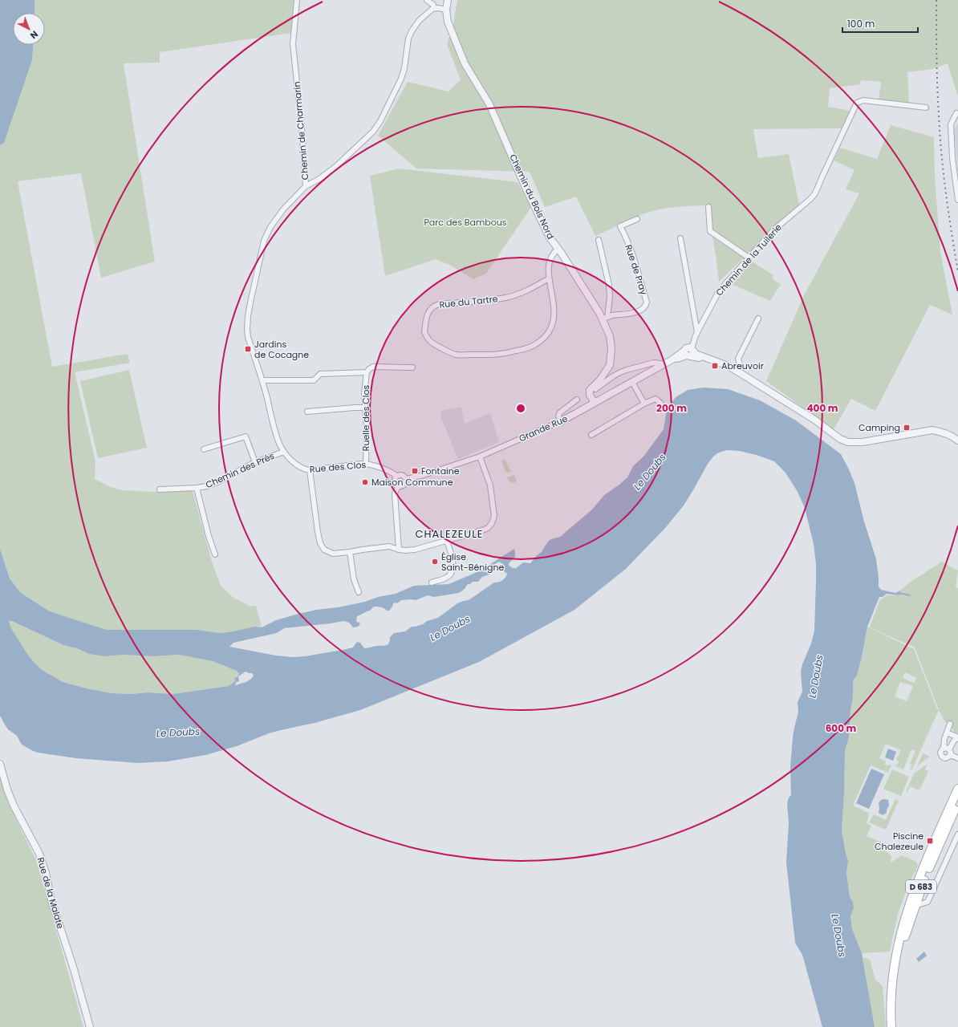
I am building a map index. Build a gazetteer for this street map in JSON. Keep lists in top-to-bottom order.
{
  "streets": {
    "main road": ["D 683"],
    "street": [
      "Chemin de Charmarin",
      "Chemin du Bois Nord",
      "Chemin de la Tuilerie",
      "Rue de Pray",
      "Rue du Tartre",
      "Ruelle des Clos",
      "Grande Rue",
      "Rue des Clos",
      "Chemin des Prés",
      "Rue de la Malate"
    ]
  },
  "crossings": [
    ["Chemin de Charmarin", "Rue des Clos"],
    ["Chemin de Charmarin", "Chemin des Prés"],
    ["Chemin du Bois Nord", "Rue de Pray"],
    ["Chemin du Bois Nord", "Rue du Tartre"],
    ["Chemin du Bois Nord", "Grande Rue"],
    ["Chemin de la Tuilerie", "Grande Rue"],
    ["Ruelle des Clos", "Rue des Clos"],
    ["Grande Rue", "Rue des Clos"],
    ["Rue des Clos", "Chemin des Prés"]
  ],
  "districts": ["CHALEZEULE"],
  "water": ["Le Doubs"],
  "parks": ["Parc des Bambous"],
  "places": {
    "transit": [
      "Jardins de Cocagne",
      "Abreuvoir",
      "Camping",
      "Fontaine",
      "Piscine Chalezeule"
    ],
    "other": ["Maison Commune", "Église Saint-Bénigne"]
  },
  "scale_bar": "100 m",
  "north": "bottom right",
  "rings": ["200 m", "400 m", "600 m"]
}
